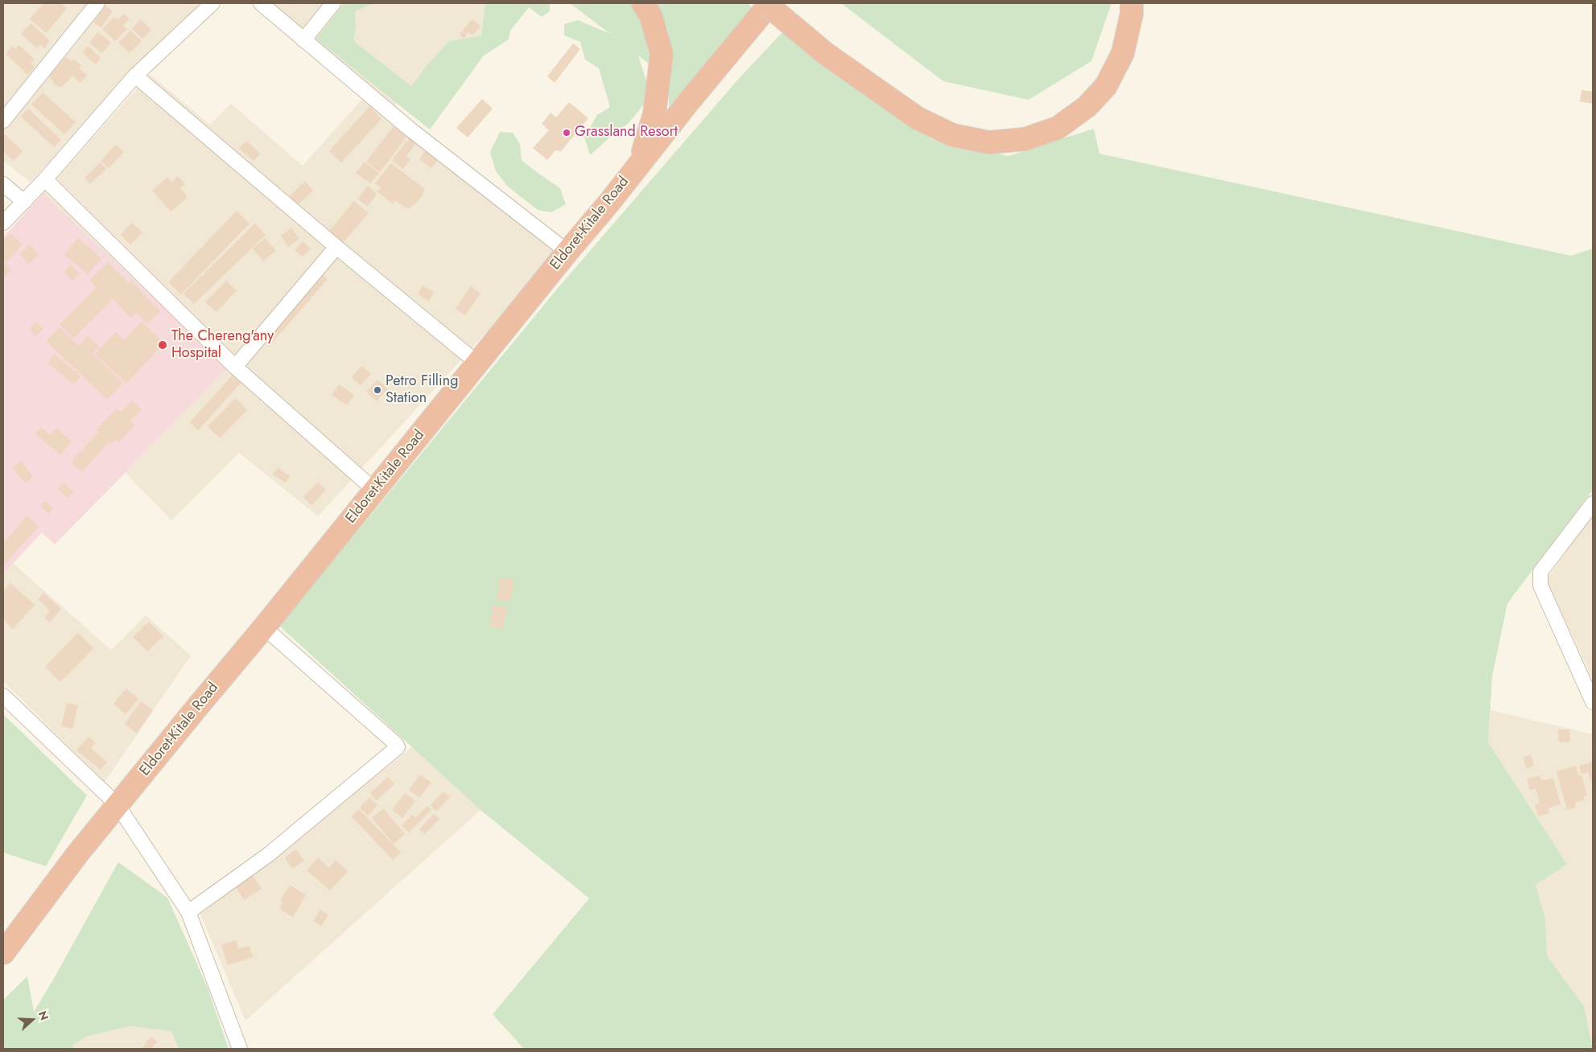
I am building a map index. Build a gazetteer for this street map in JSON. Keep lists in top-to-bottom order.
{
  "streets": {
    "highway": ["Eldoret-Kitale Road"]
  },
  "places": ["Grassland Resort", "The Chereng'any Hospital", "Petro Filling Station"],
  "north": "right"
}
